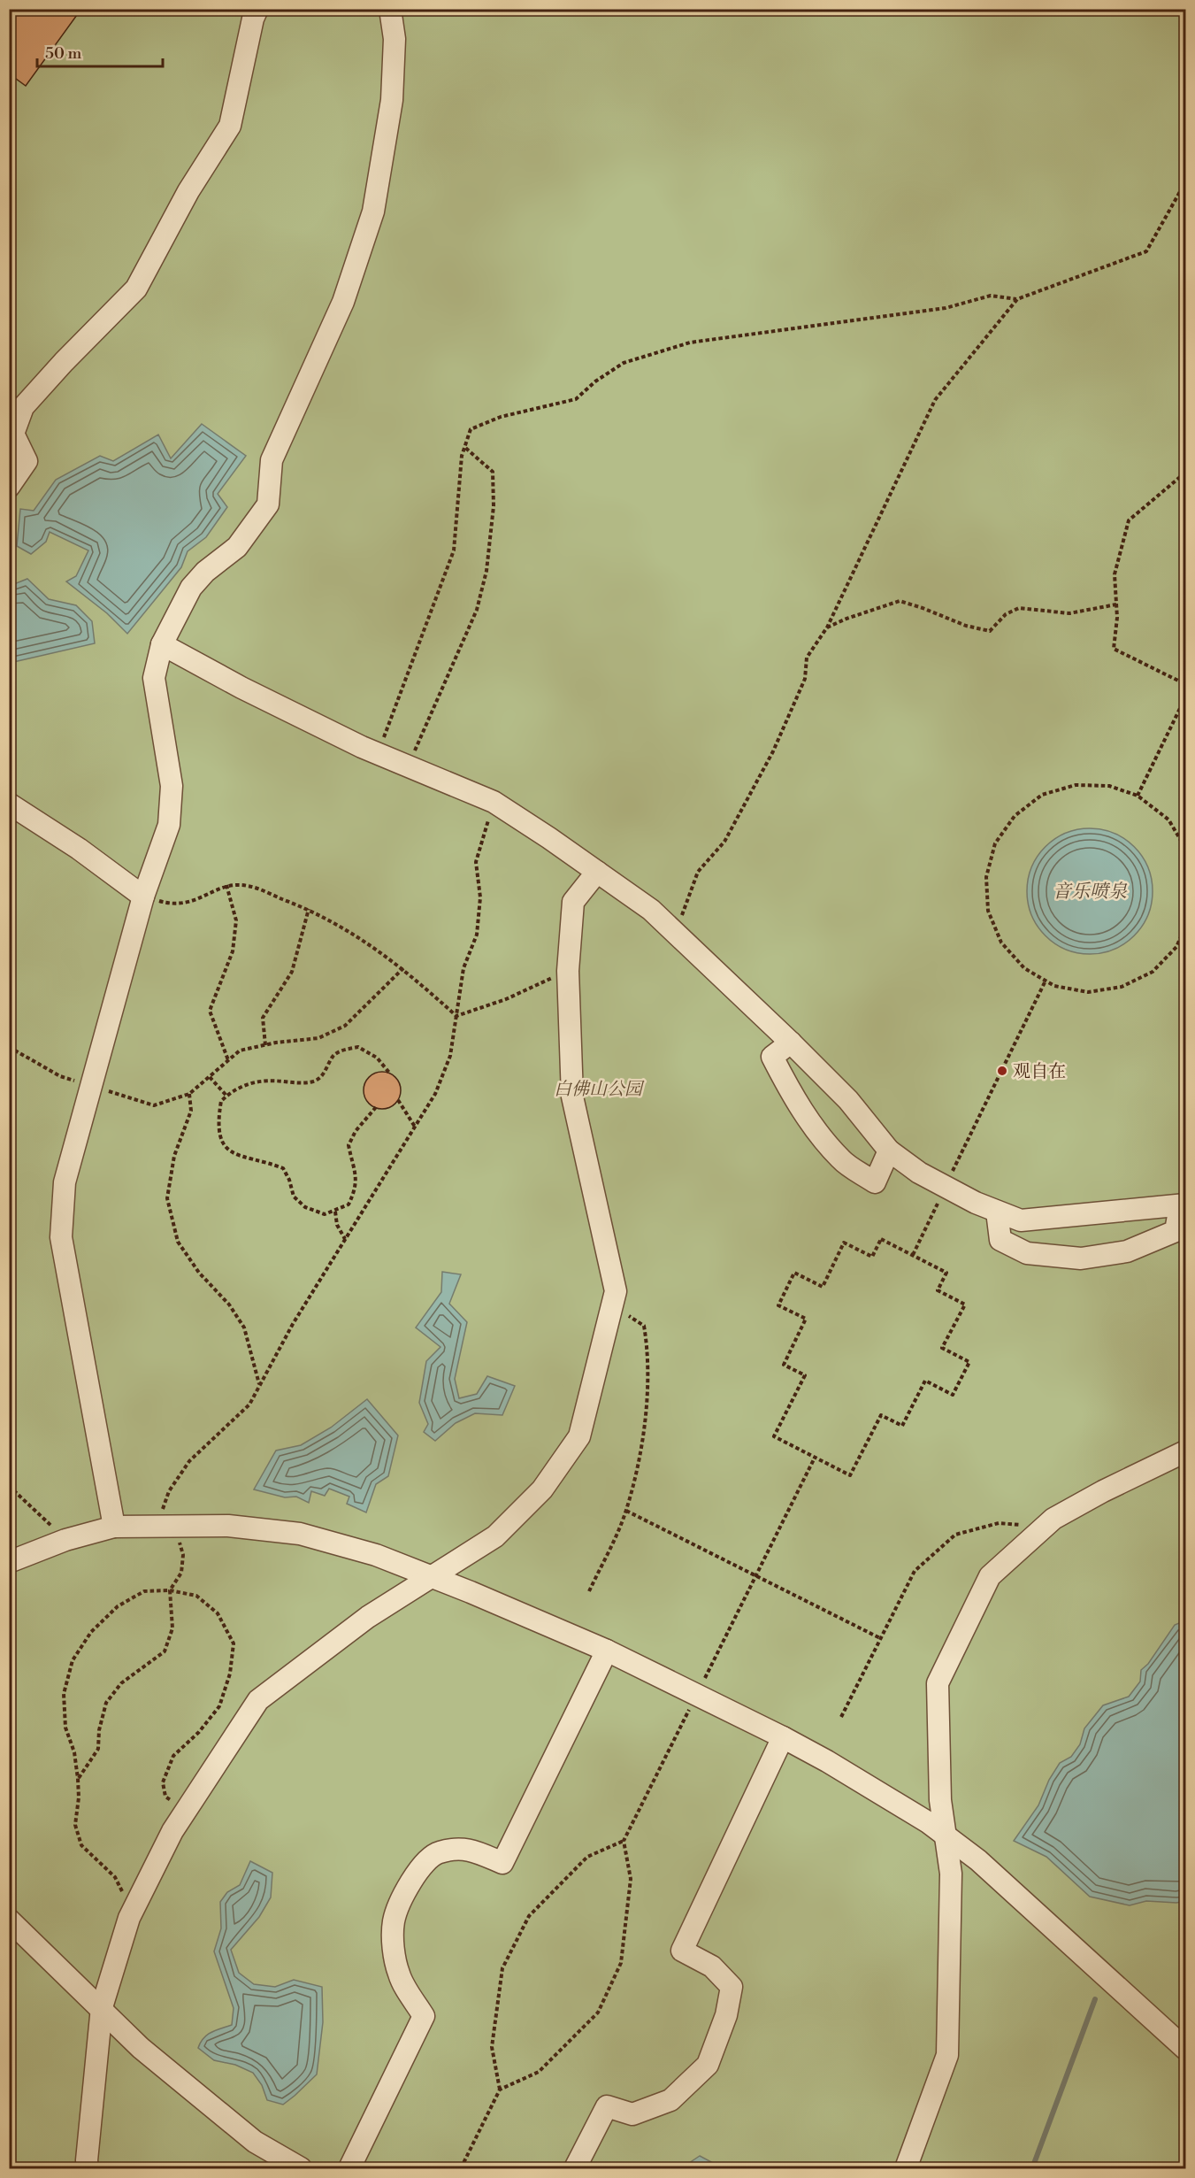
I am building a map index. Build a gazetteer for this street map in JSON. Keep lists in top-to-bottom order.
{
  "water": ["音乐喷泉"],
  "parks": ["白佛山公园"],
  "places": ["观自在"],
  "scale_bar": "50 m"
}
